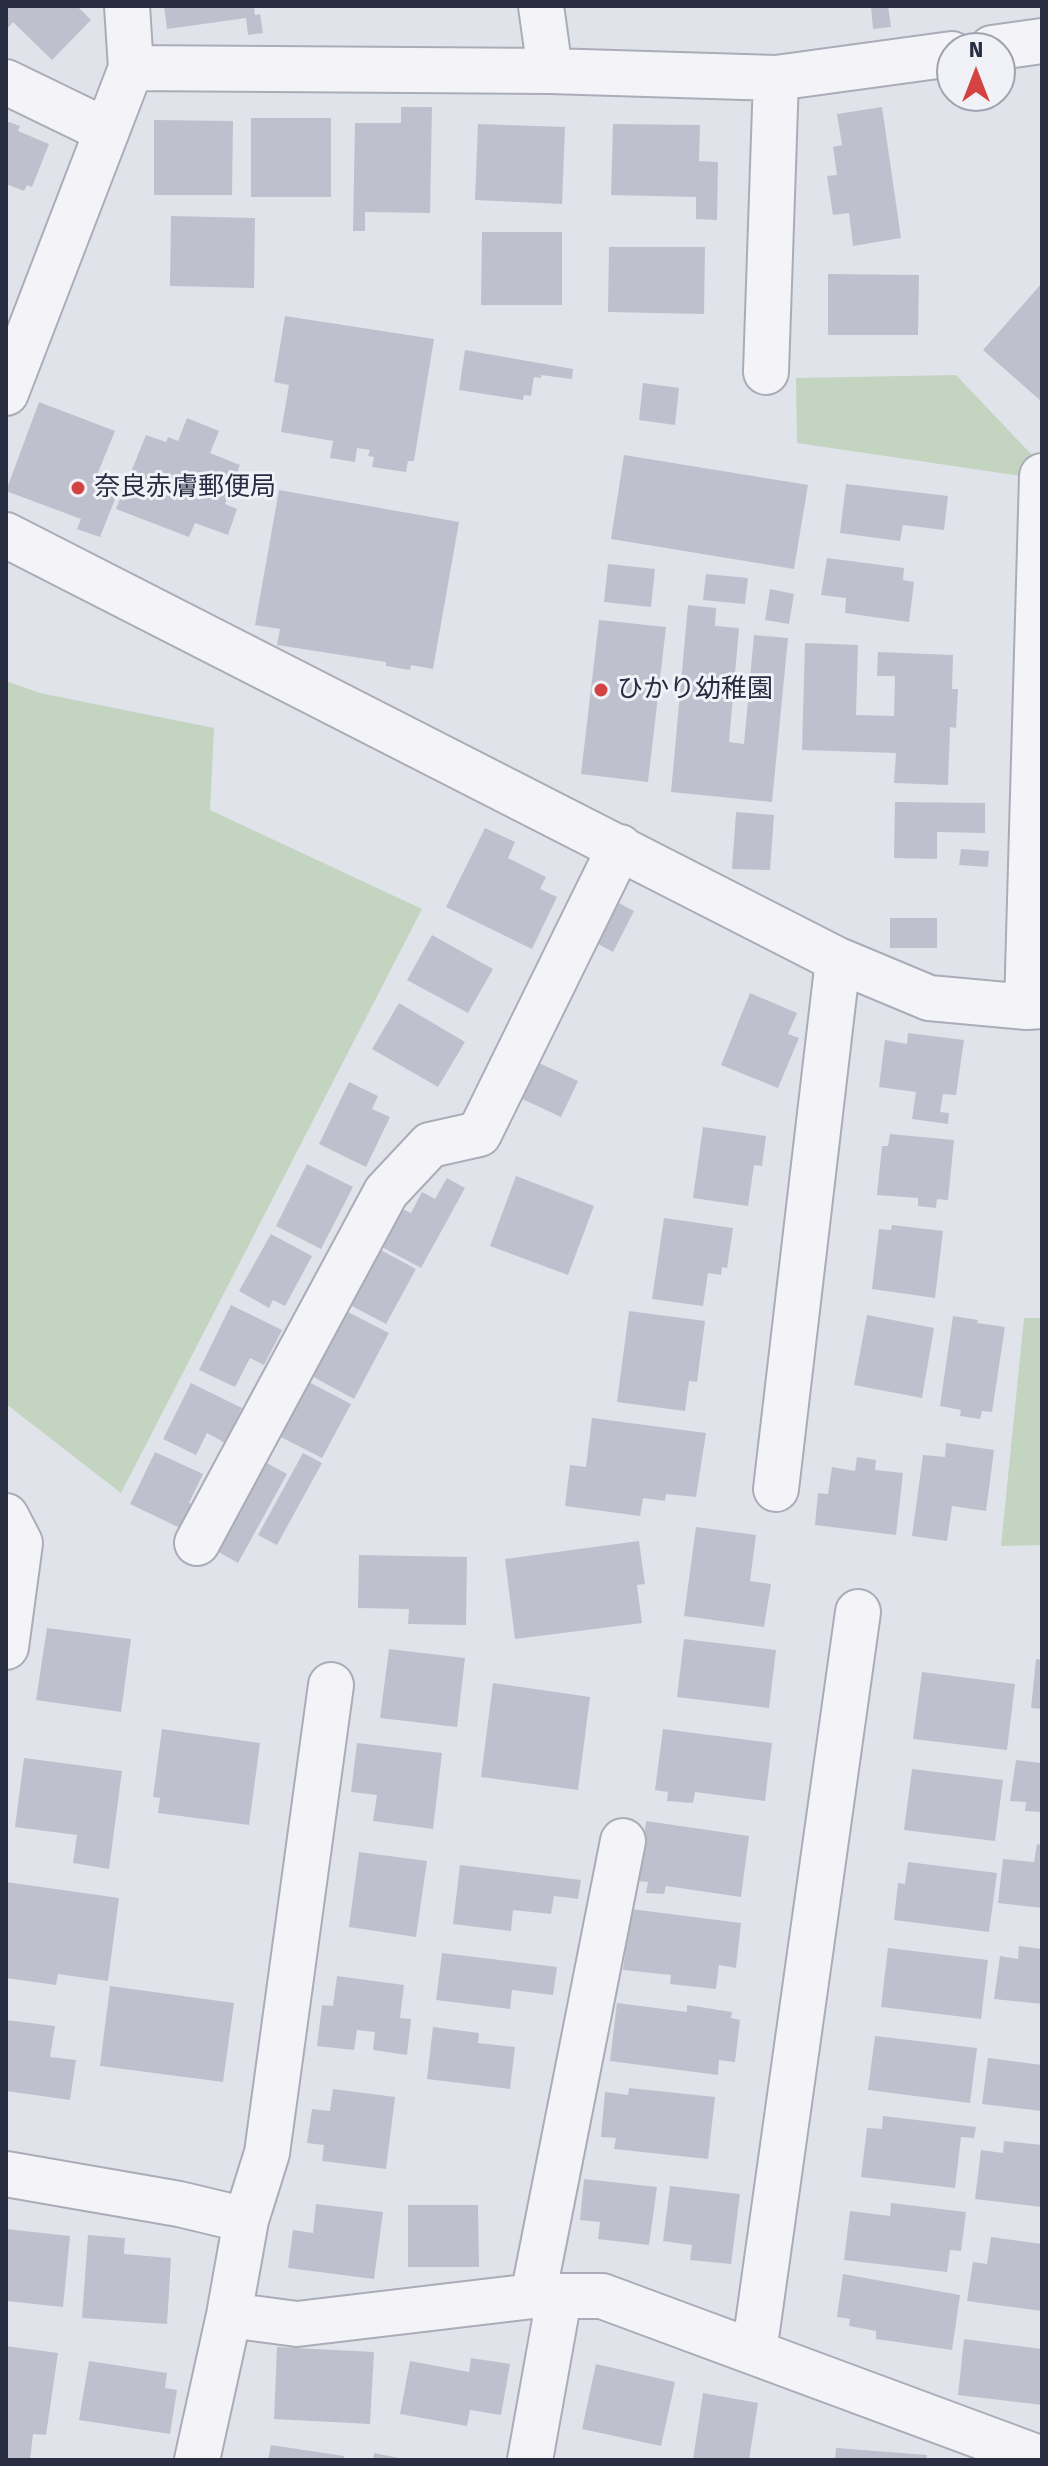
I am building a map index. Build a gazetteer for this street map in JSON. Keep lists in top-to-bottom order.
{
  "places": ["奈良赤膚郵便局", "ひかり幼稚園"],
  "north": "top"
}
